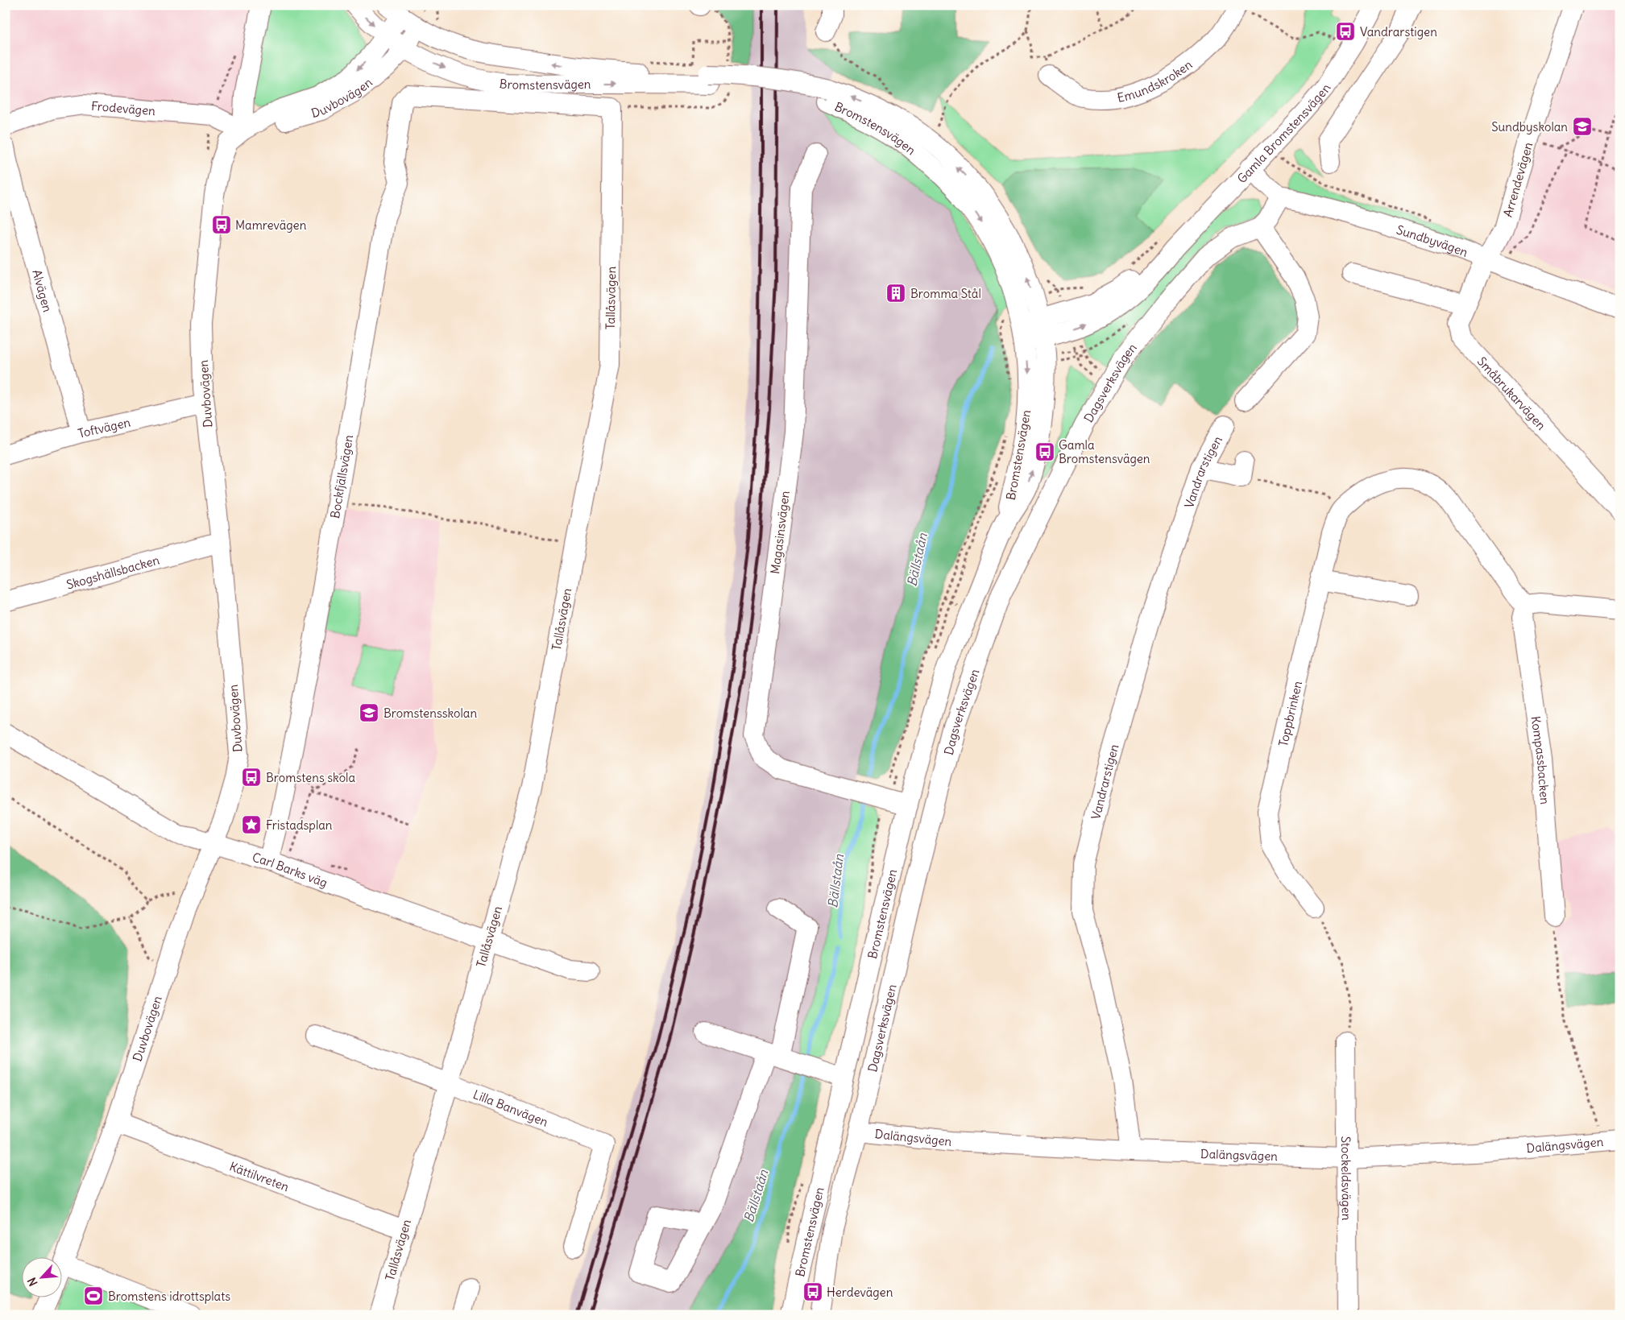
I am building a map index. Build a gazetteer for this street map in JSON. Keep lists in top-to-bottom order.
{
  "streets": {
    "street": [
      "Emundskroken",
      "Bromstensvägen",
      "Duvbovägen",
      "Frodevägen",
      "Gamla Bromstensvägen",
      "Arrendevägen",
      "Sundbyvägen",
      "Alvägen",
      "Tallåsvägen",
      "Dagsverksvägen",
      "Småbrukarvägen",
      "Toftvägen",
      "Vandrarstigen",
      "Bockfjällsvägen",
      "Magasinsvägen",
      "Skogshällsbacken",
      "Toppbrinken",
      "Kompassbacken",
      "Carl Barks väg",
      "Lilla Banvägen",
      "Dalängsvägen",
      "Kättilvreten",
      "Stockeldsvägen"
    ]
  },
  "crossings": [
    ["Bromstensvägen", "Duvbovägen"],
    ["Bromstensvägen", "Gamla Bromstensvägen"],
    ["Bromstensvägen", "Magasinsvägen"],
    ["Duvbovägen", "Frodevägen"],
    ["Duvbovägen", "Toftvägen"],
    ["Duvbovägen", "Skogshällsbacken"],
    ["Duvbovägen", "Carl Barks väg"],
    ["Duvbovägen", "Kättilvreten"],
    ["Gamla Bromstensvägen", "Sundbyvägen"],
    ["Arrendevägen", "Sundbyvägen"],
    ["Arrendevägen", "Småbrukarvägen"],
    ["Sundbyvägen", "Dagsverksvägen"],
    ["Sundbyvägen", "Småbrukarvägen"],
    ["Alvägen", "Toftvägen"],
    ["Tallåsvägen", "Bockfjällsvägen"],
    ["Tallåsvägen", "Carl Barks väg"],
    ["Tallåsvägen", "Lilla Banvägen"],
    ["Tallåsvägen", "Kättilvreten"],
    ["Dagsverksvägen", "Dalängsvägen"],
    ["Vandrarstigen", "Dalängsvägen"],
    ["Bockfjällsvägen", "Carl Barks väg"],
    ["Toppbrinken", "Kompassbacken"],
    ["Dalängsvägen", "Stockeldsvägen"]
  ],
  "water": ["Bällstaån"],
  "places": {
    "bus stop": [
      "Vandrarstigen",
      "Mamrevägen",
      "Gamla Bromstensvägen",
      "Bromstens skola",
      "Herdevägen"
    ],
    "school or university": ["Sundbyskolan", "Bromstensskolan"],
    "building": ["Bromma Stål"],
    "place": ["Fristadsplan"],
    "sports": ["Bromstens idrottsplats"]
  },
  "north": "bottom left"
}
